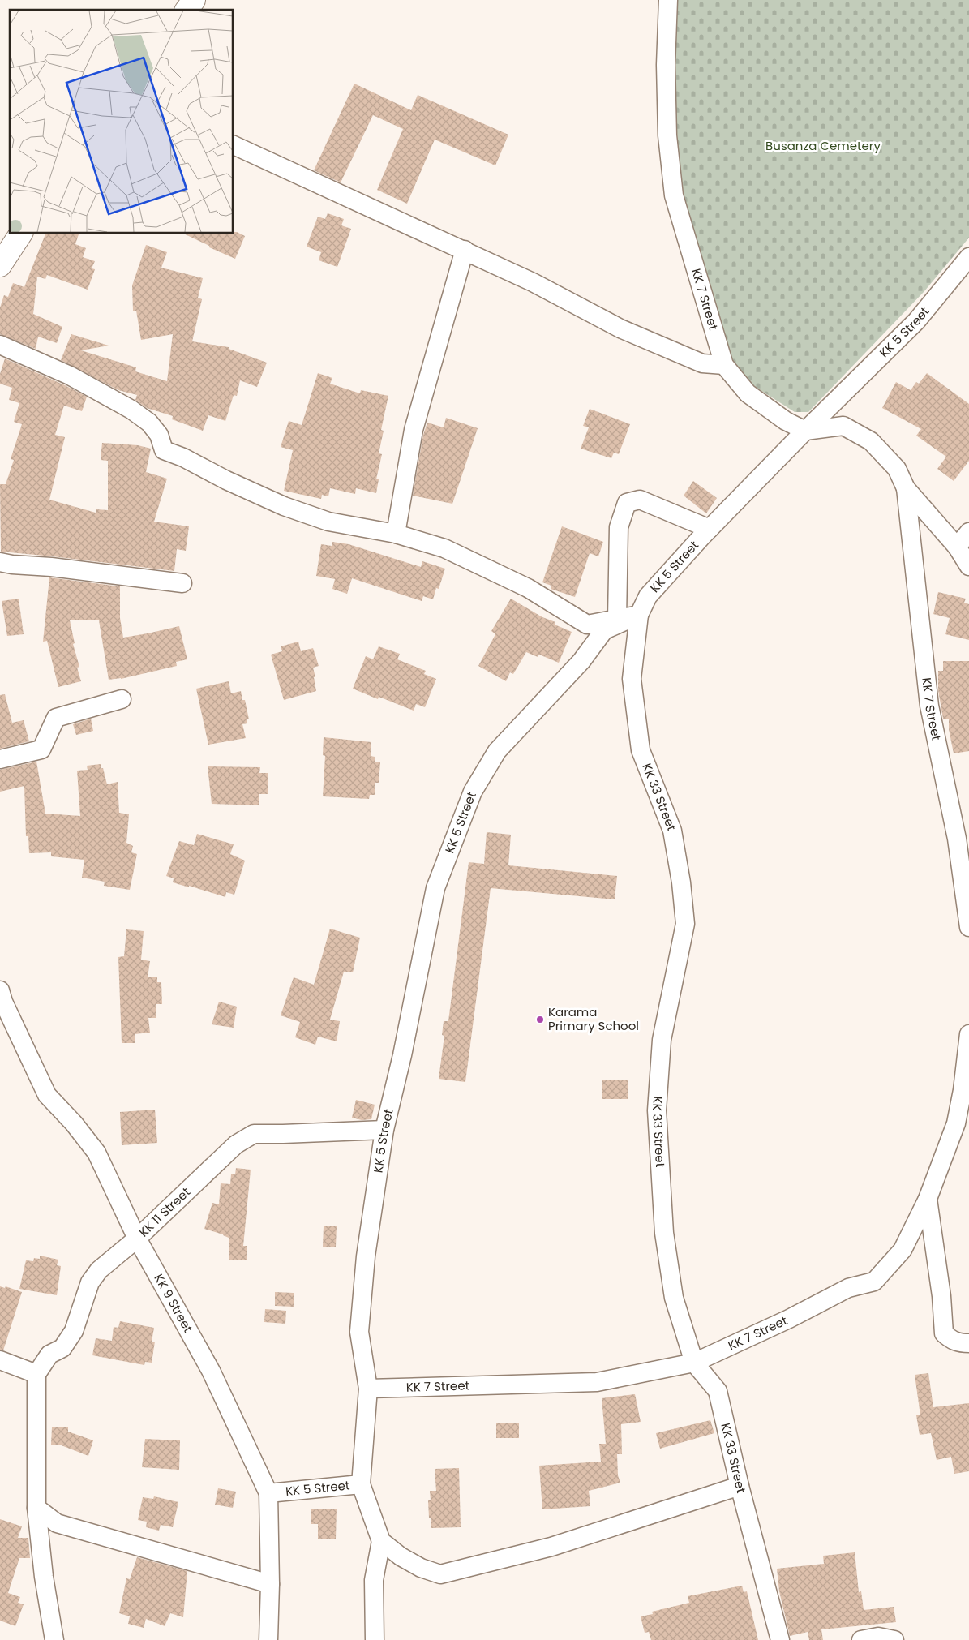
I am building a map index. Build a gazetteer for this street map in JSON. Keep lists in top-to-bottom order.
{
  "streets": {
    "street": [
      "KK 7 Street",
      "KK 5 Street",
      "KK 33 Street",
      "KK 11 Street",
      "KK 9 Street"
    ]
  },
  "crossings": [
    ["KK 7 Street", "KK 5 Street"],
    ["KK 7 Street", "KK 33 Street"],
    ["KK 5 Street", "KK 33 Street"],
    ["KK 5 Street", "KK 11 Street"],
    ["KK 5 Street", "KK 9 Street"],
    ["KK 11 Street", "KK 9 Street"]
  ],
  "parks": ["Busanza Cemetery"],
  "places": ["Karama Primary School"]
}
